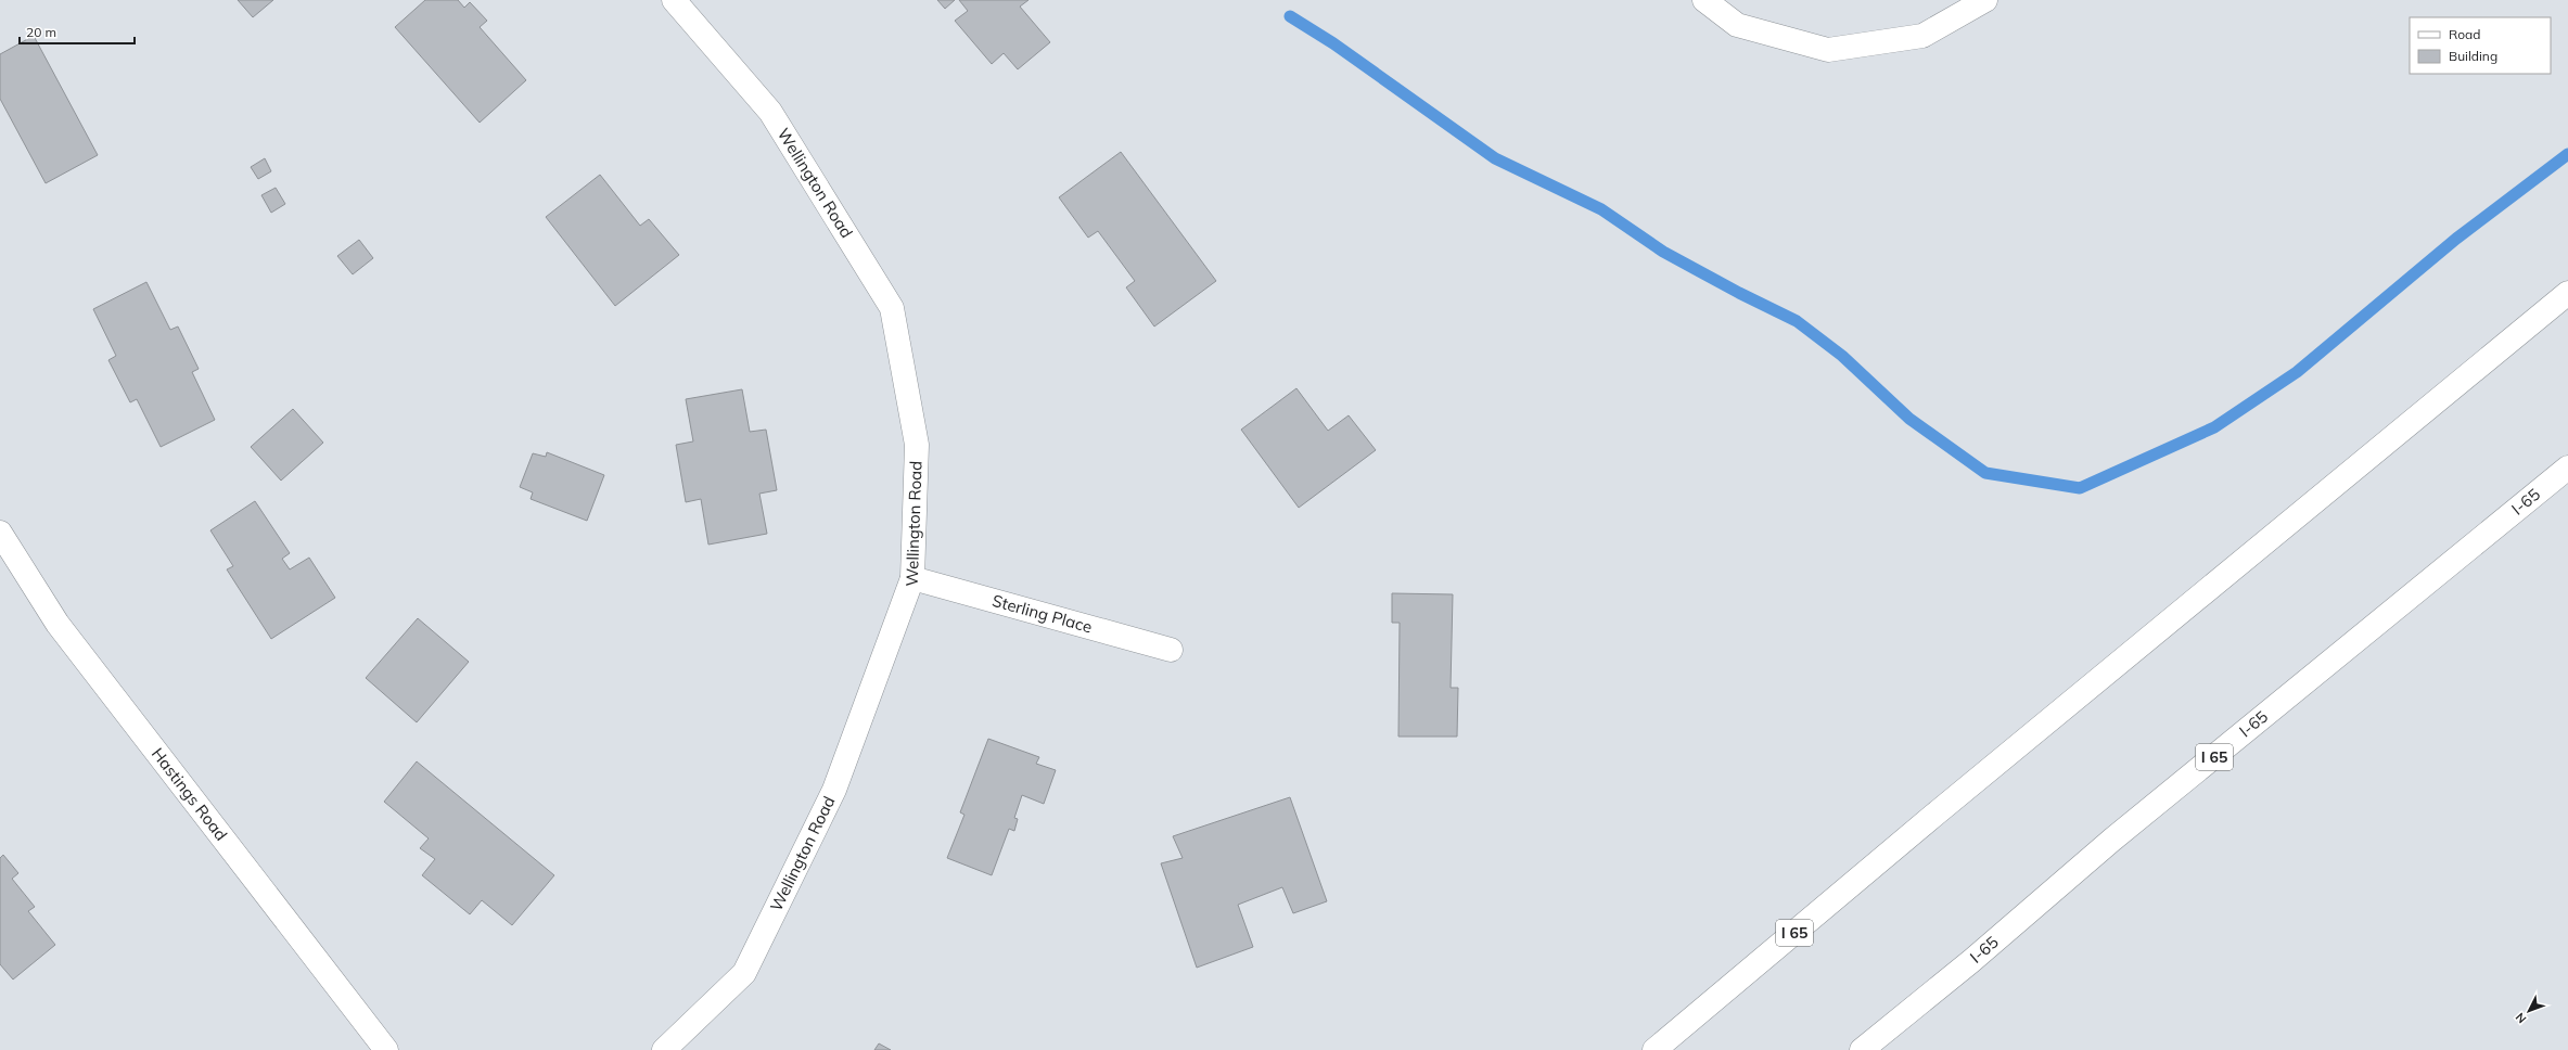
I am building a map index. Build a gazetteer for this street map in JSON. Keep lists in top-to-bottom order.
{
  "streets": {
    "main road": [
      "Wellington Road",
      "I-65",
      "Sterling Place",
      "I 65",
      "Hastings Road"
    ]
  },
  "crossings": [
    ["Wellington Road", "Sterling Place"]
  ],
  "legend": ["Road", "Building"],
  "scale_bar": "20 m",
  "north": "bottom left"
}
